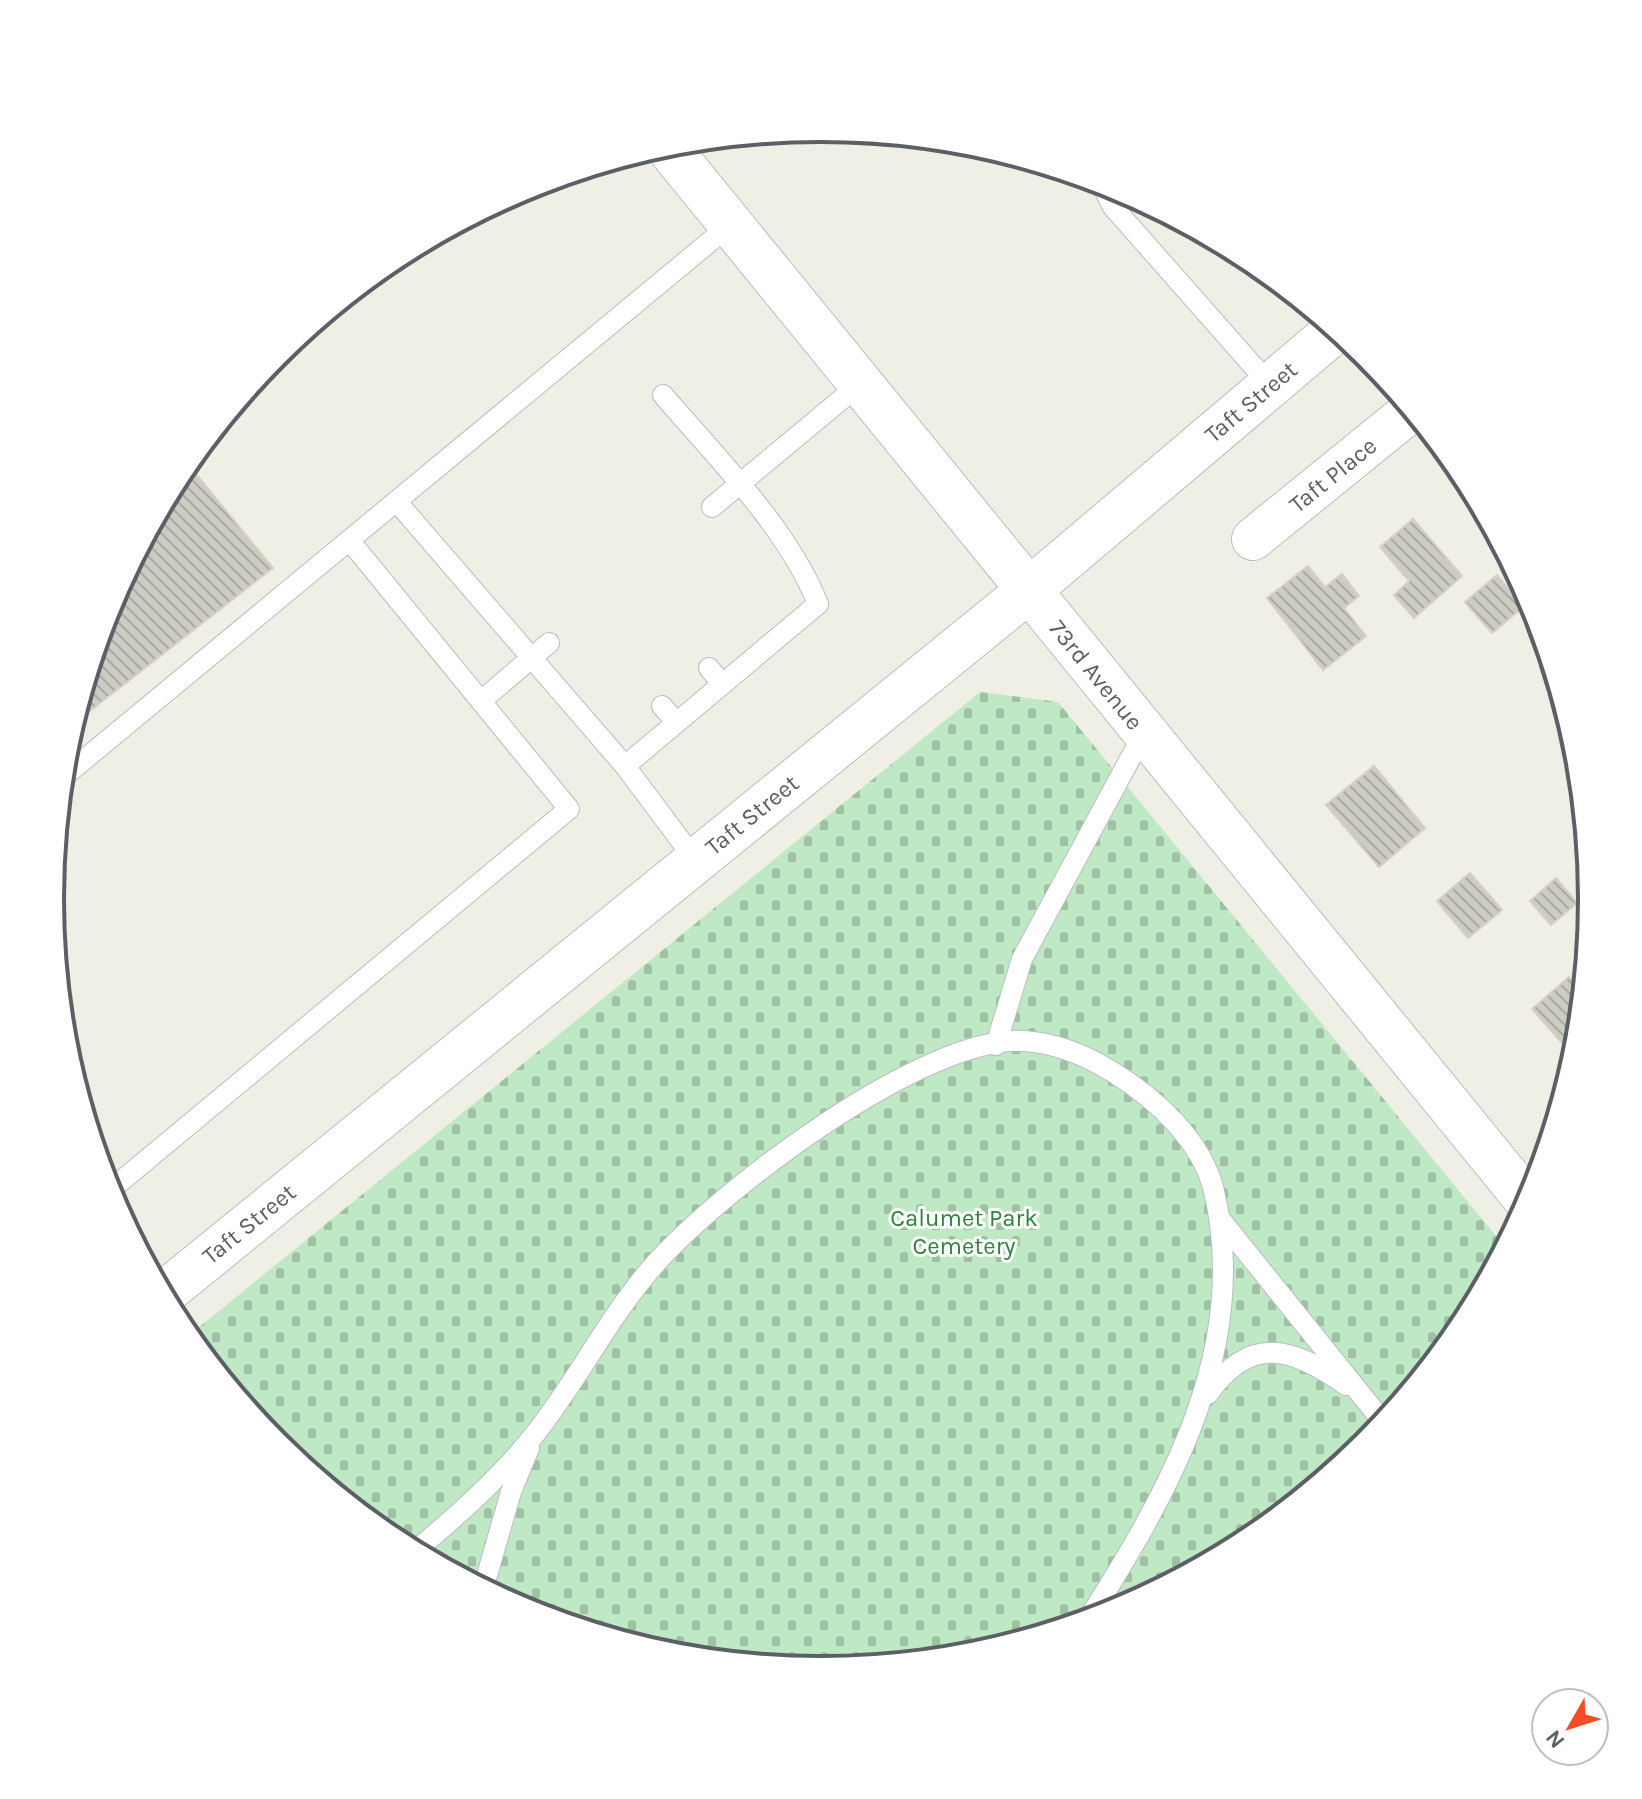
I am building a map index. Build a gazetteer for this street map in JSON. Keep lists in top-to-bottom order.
{
  "streets": {
    "main road": ["Taft Street", "73rd Avenue"],
    "street": ["Taft Place"]
  },
  "crossings": [
    ["Taft Street", "73rd Avenue"]
  ],
  "parks": ["Calumet Park Cemetery"],
  "north": "bottom left"
}
